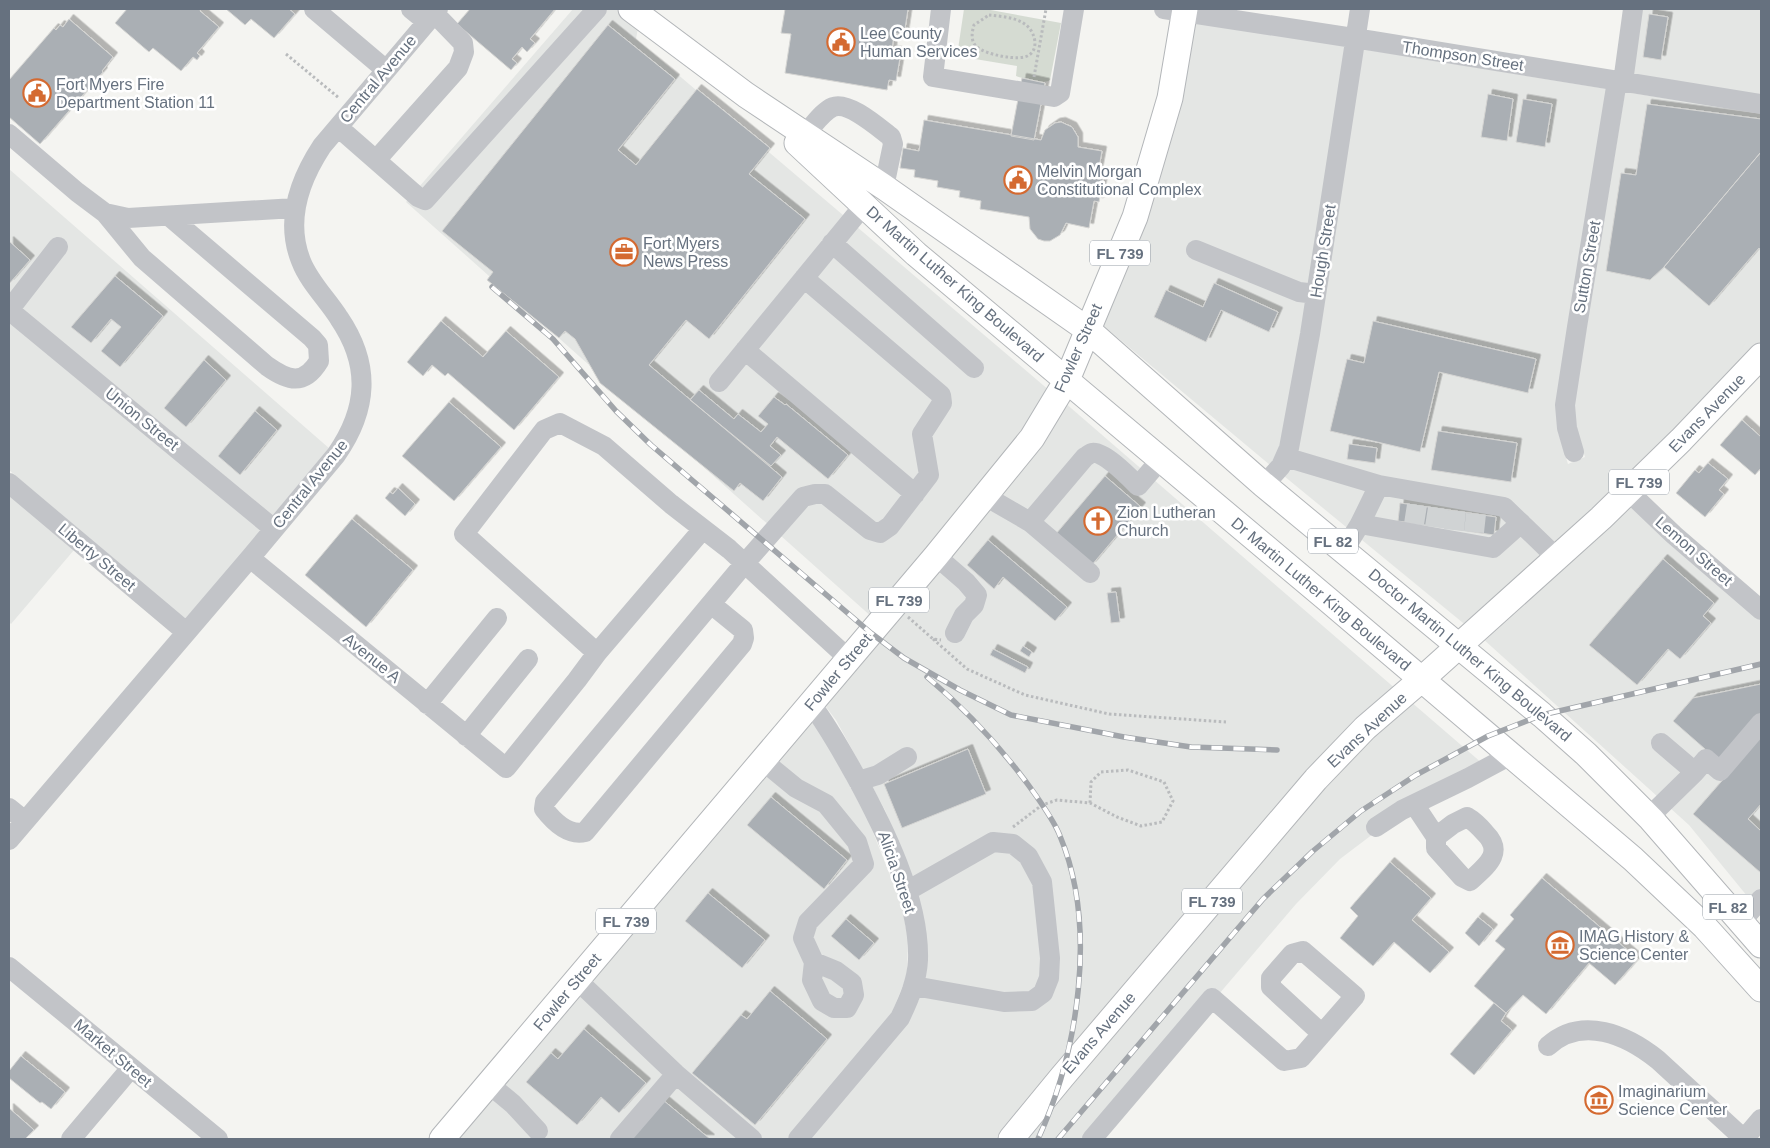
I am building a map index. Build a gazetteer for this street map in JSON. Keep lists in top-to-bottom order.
{
  "streets": {
    "main road": [
      "FL 739",
      "Dr Martin Luther King Boulevard",
      "Fowler Street",
      "Evans Avenue",
      "FL 82",
      "Doctor Martin Luther King Boulevard"
    ],
    "street": [
      "Thompson Street",
      "Central Avenue",
      "Hough Street",
      "Sutton Street",
      "Union Street",
      "Lemon Street",
      "Liberty Street",
      "Avenue A",
      "Alicia Street",
      "Market Street"
    ]
  },
  "crossings": [
    ["Thompson Street", "Hough Street"],
    ["Thompson Street", "Sutton Street"],
    ["Thompson Street", "Fowler Street"],
    ["Central Avenue", "Union Street"],
    ["Central Avenue", "Liberty Street"],
    ["Central Avenue", "Avenue A"],
    ["Hough Street", "Doctor Martin Luther King Boulevard"],
    ["Dr Martin Luther King Boulevard", "Fowler Street"],
    ["Dr Martin Luther King Boulevard", "Evans Avenue"],
    ["Dr Martin Luther King Boulevard", "FL 82"],
    ["Dr Martin Luther King Boulevard", "Doctor Martin Luther King Boulevard"],
    ["Fowler Street", "Doctor Martin Luther King Boulevard"],
    ["Fowler Street", "Alicia Street"],
    ["Evans Avenue", "FL 82"],
    ["Evans Avenue", "Lemon Street"],
    ["Evans Avenue", "Doctor Martin Luther King Boulevard"]
  ],
  "places": {
    "public building": ["Lee County Human Services", "Fort Myers Fire Department Station 11", "Melvin Morgan Constitutional Complex"],
    "office": ["Fort Myers News Press"],
    "church": ["Zion Lutheran Church"],
    "museum": ["IMAG History & Science Center", "Imaginarium Science Center"]
  }
}
